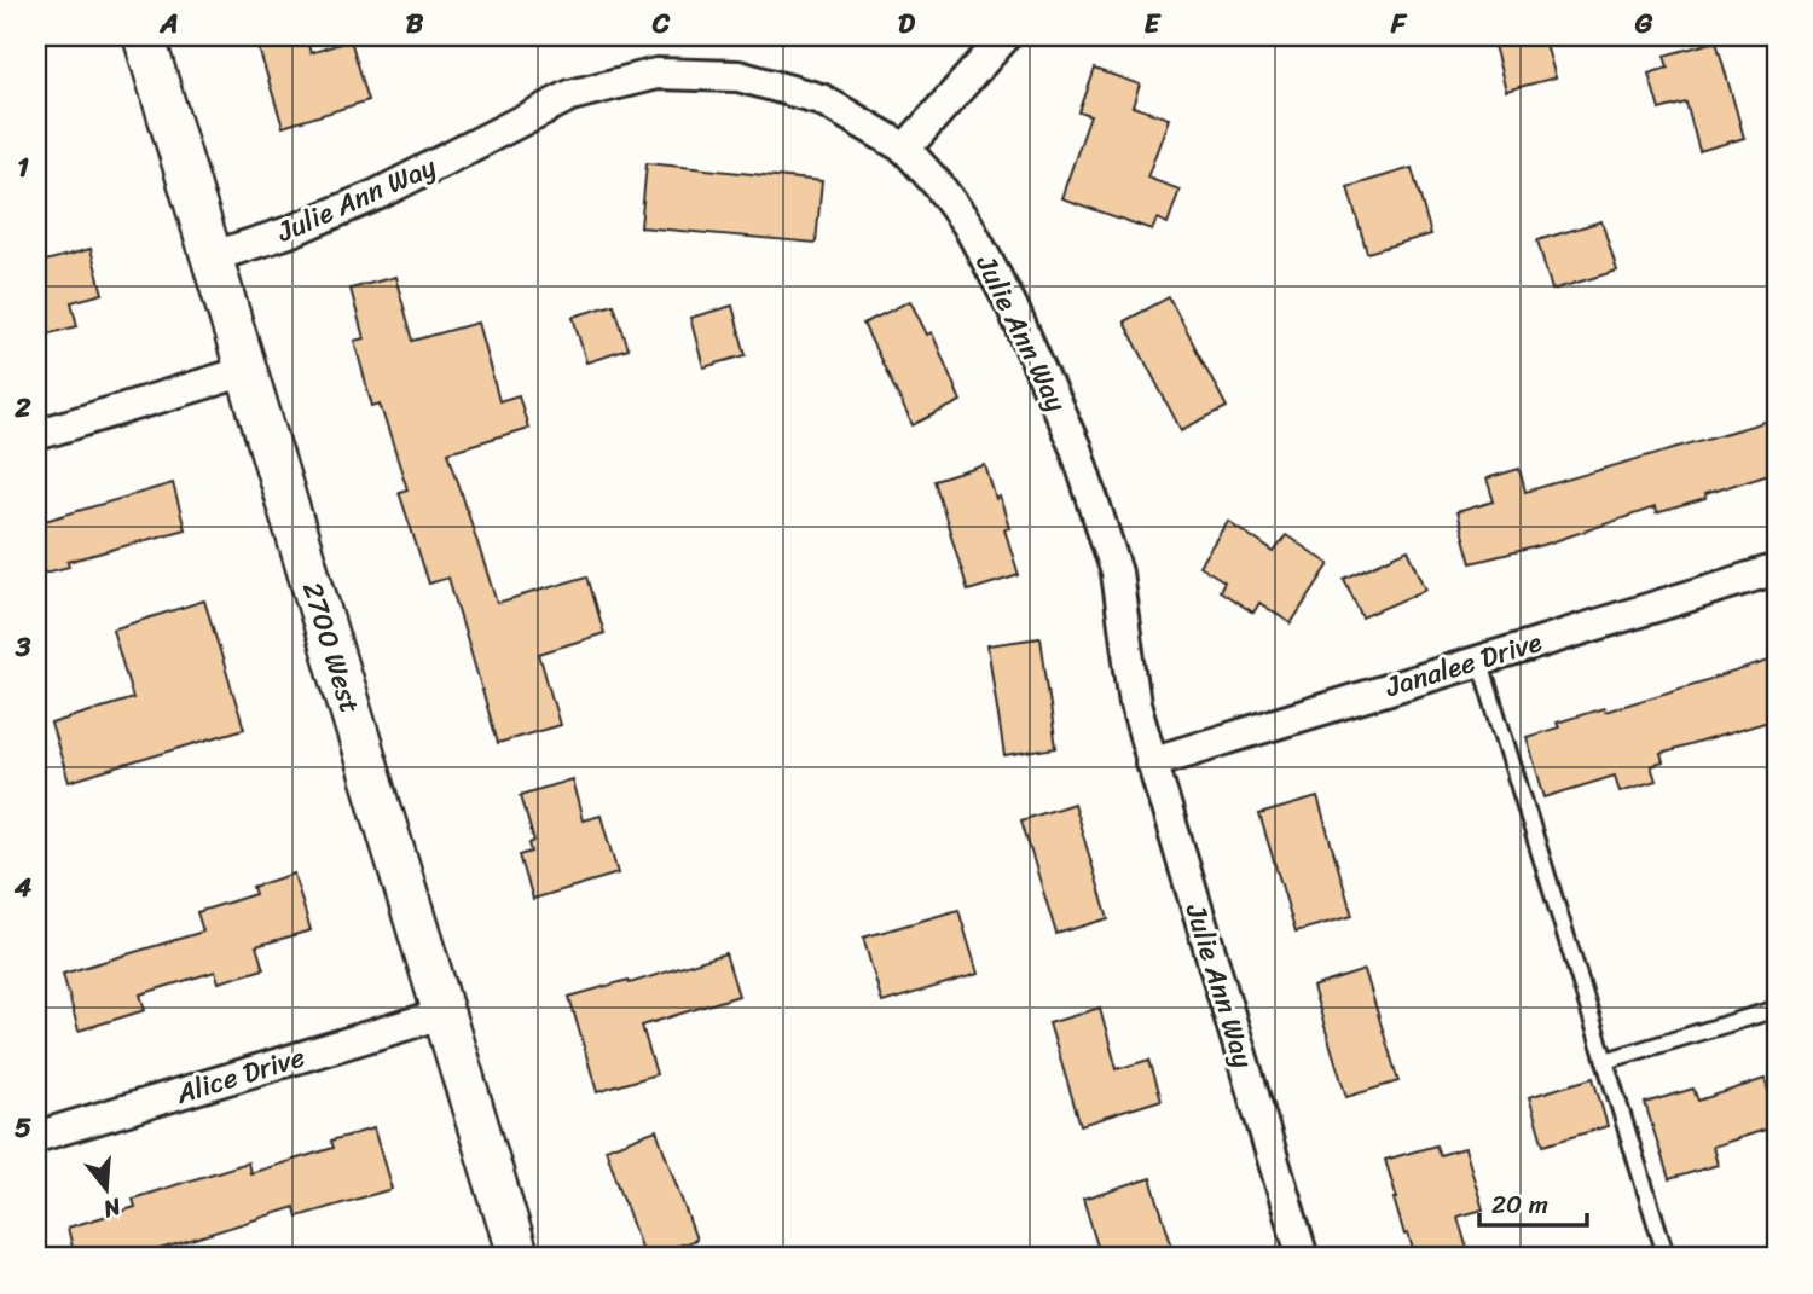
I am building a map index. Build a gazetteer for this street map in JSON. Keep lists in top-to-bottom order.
{
  "streets": {
    "main road": ["2700 West"],
    "street": ["Julie Ann Way", "Janalee Drive", "Alice Drive"]
  },
  "crossings": [
    ["Julie Ann Way", "2700 West"],
    ["Julie Ann Way", "Janalee Drive"],
    ["2700 West", "Alice Drive"]
  ],
  "scale_bar": "20 m",
  "north": "bottom",
  "grid": {
    "columns": [
      "A",
      "B",
      "C",
      "D",
      "E",
      "F",
      "G"
    ],
    "rows": [
      "1",
      "2",
      "3",
      "4",
      "5"
    ]
  }
}
